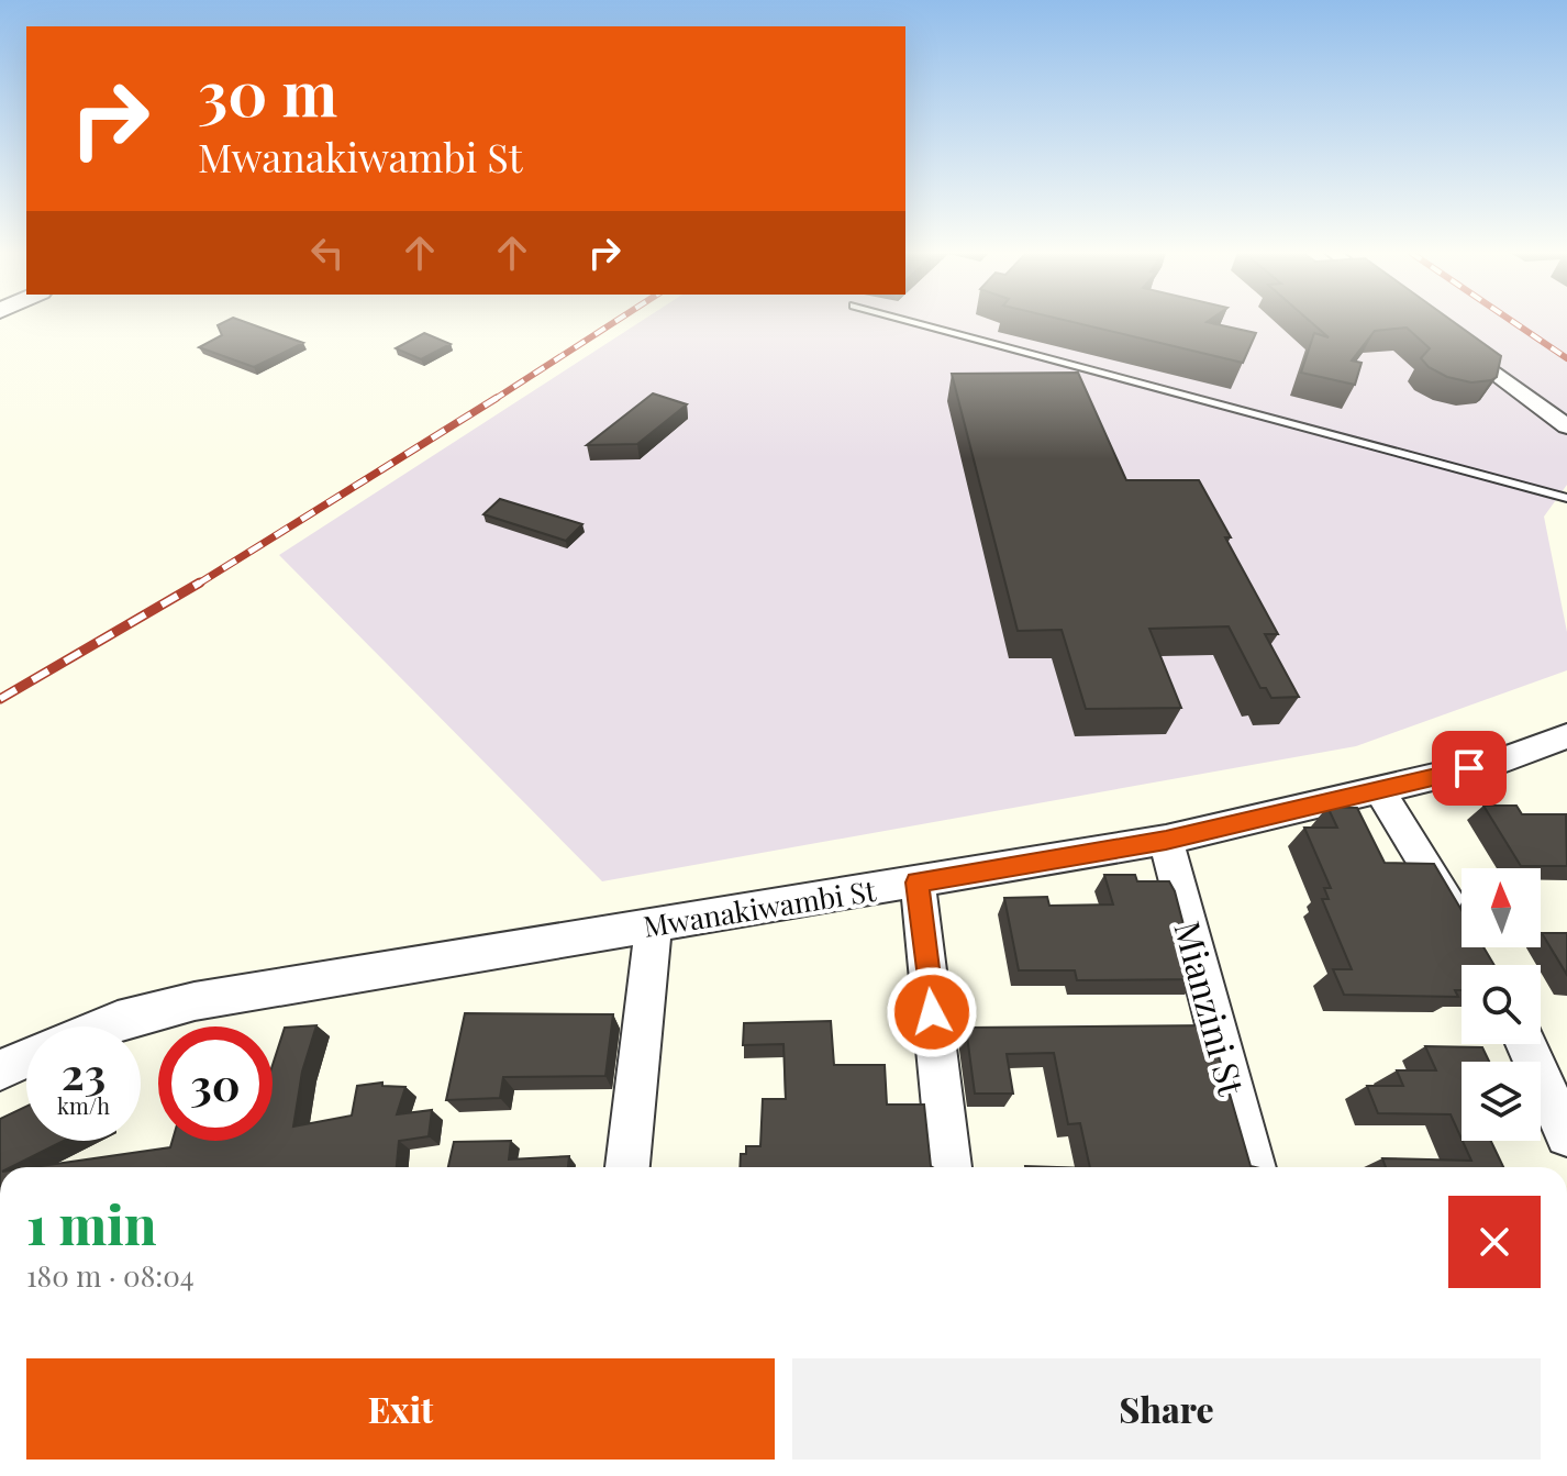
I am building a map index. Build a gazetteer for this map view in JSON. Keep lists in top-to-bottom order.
{
  "streets": {
    "street": ["Mwanakiwambi St", "Mianzini St"]
  },
  "crossings": [
    ["Mwanakiwambi St", "Mianzini St"]
  ],
  "north": "top",
  "page": {
    "turn": ["30 m", "Mwanakiwambi St"],
    "speed": "23 km/h",
    "limit": "30",
    "heading": ["1 min", "180 m · 08:04"],
    "buttons": ["Exit", "Share"]
  }
}
